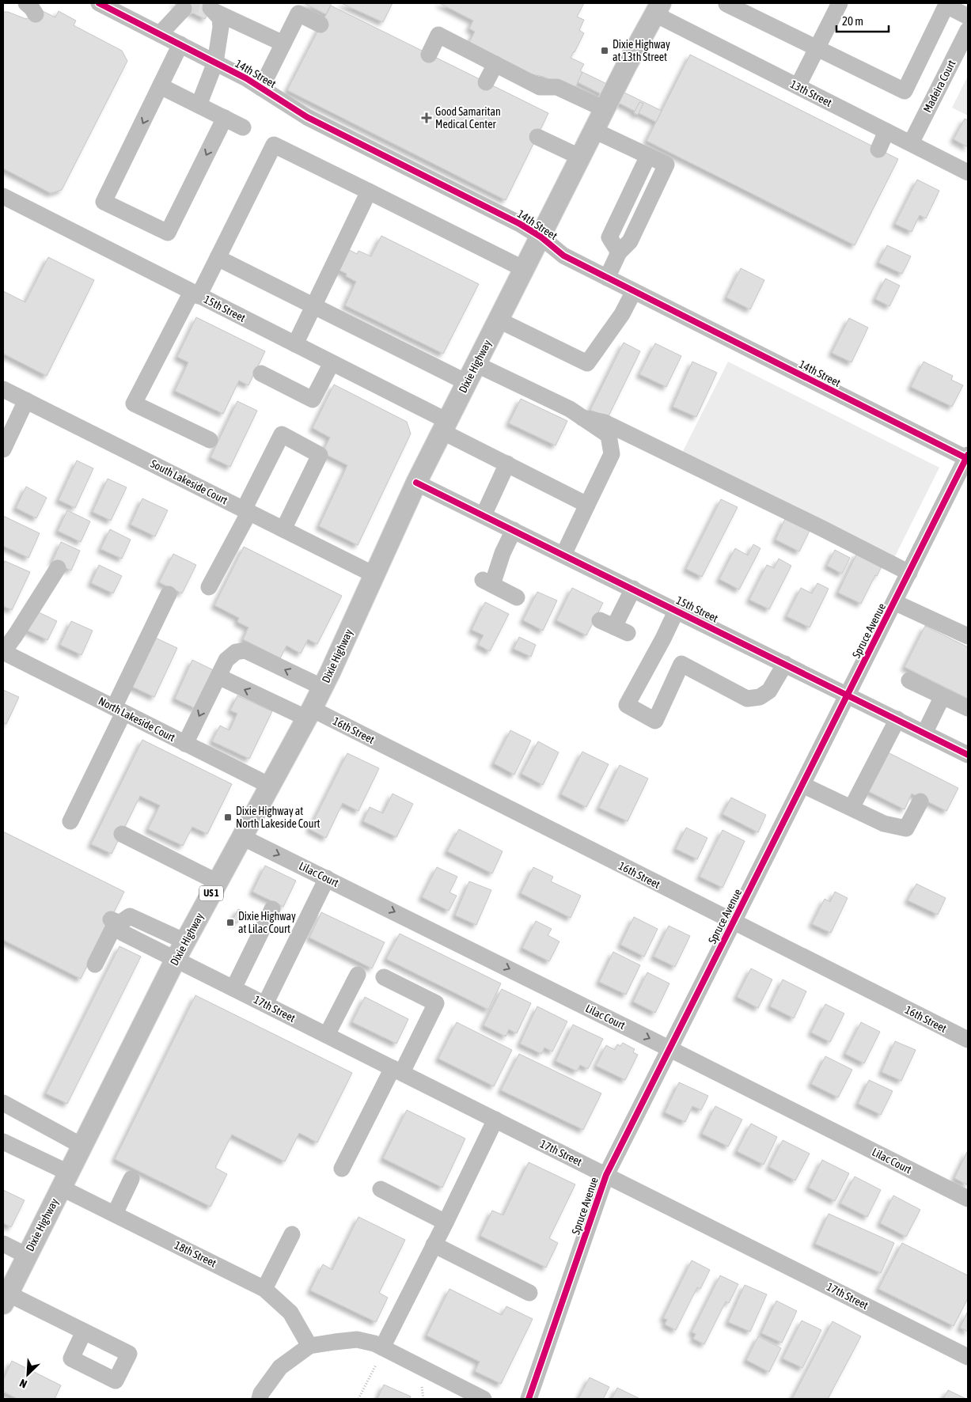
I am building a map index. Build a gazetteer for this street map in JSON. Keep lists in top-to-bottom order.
{
  "streets": {
    "main road": ["Dixie Highway", "US 1"],
    "street": [
      "14th Street",
      "Madeira Court",
      "13th Street",
      "15th Street",
      "South Lakeside Court",
      "Spruce Avenue",
      "North Lakeside Court",
      "16th Street",
      "Lilac Court",
      "17th Street",
      "18th Street"
    ]
  },
  "crossings": [
    ["14th Street", "Dixie Highway"],
    ["14th Street", "Spruce Avenue"],
    ["Madeira Court", "13th Street"],
    ["13th Street", "Dixie Highway"],
    ["15th Street", "Dixie Highway"],
    ["15th Street", "Spruce Avenue"],
    ["Dixie Highway", "South Lakeside Court"],
    ["Dixie Highway", "North Lakeside Court"],
    ["Dixie Highway", "16th Street"],
    ["Dixie Highway", "Lilac Court"],
    ["Dixie Highway", "17th Street"],
    ["Dixie Highway", "18th Street"],
    ["Spruce Avenue", "16th Street"],
    ["Spruce Avenue", "Lilac Court"],
    ["Spruce Avenue", "17th Street"]
  ],
  "one_way": ["Lilac Court"],
  "places": {
    "transit": ["Dixie Highway at 13th Street", "Dixie Highway at North Lakeside Court", "Dixie Highway at Lilac Court"],
    "health": ["Good Samaritan Medical Center"]
  },
  "scale_bar": "20 m",
  "north": "bottom left"
}
